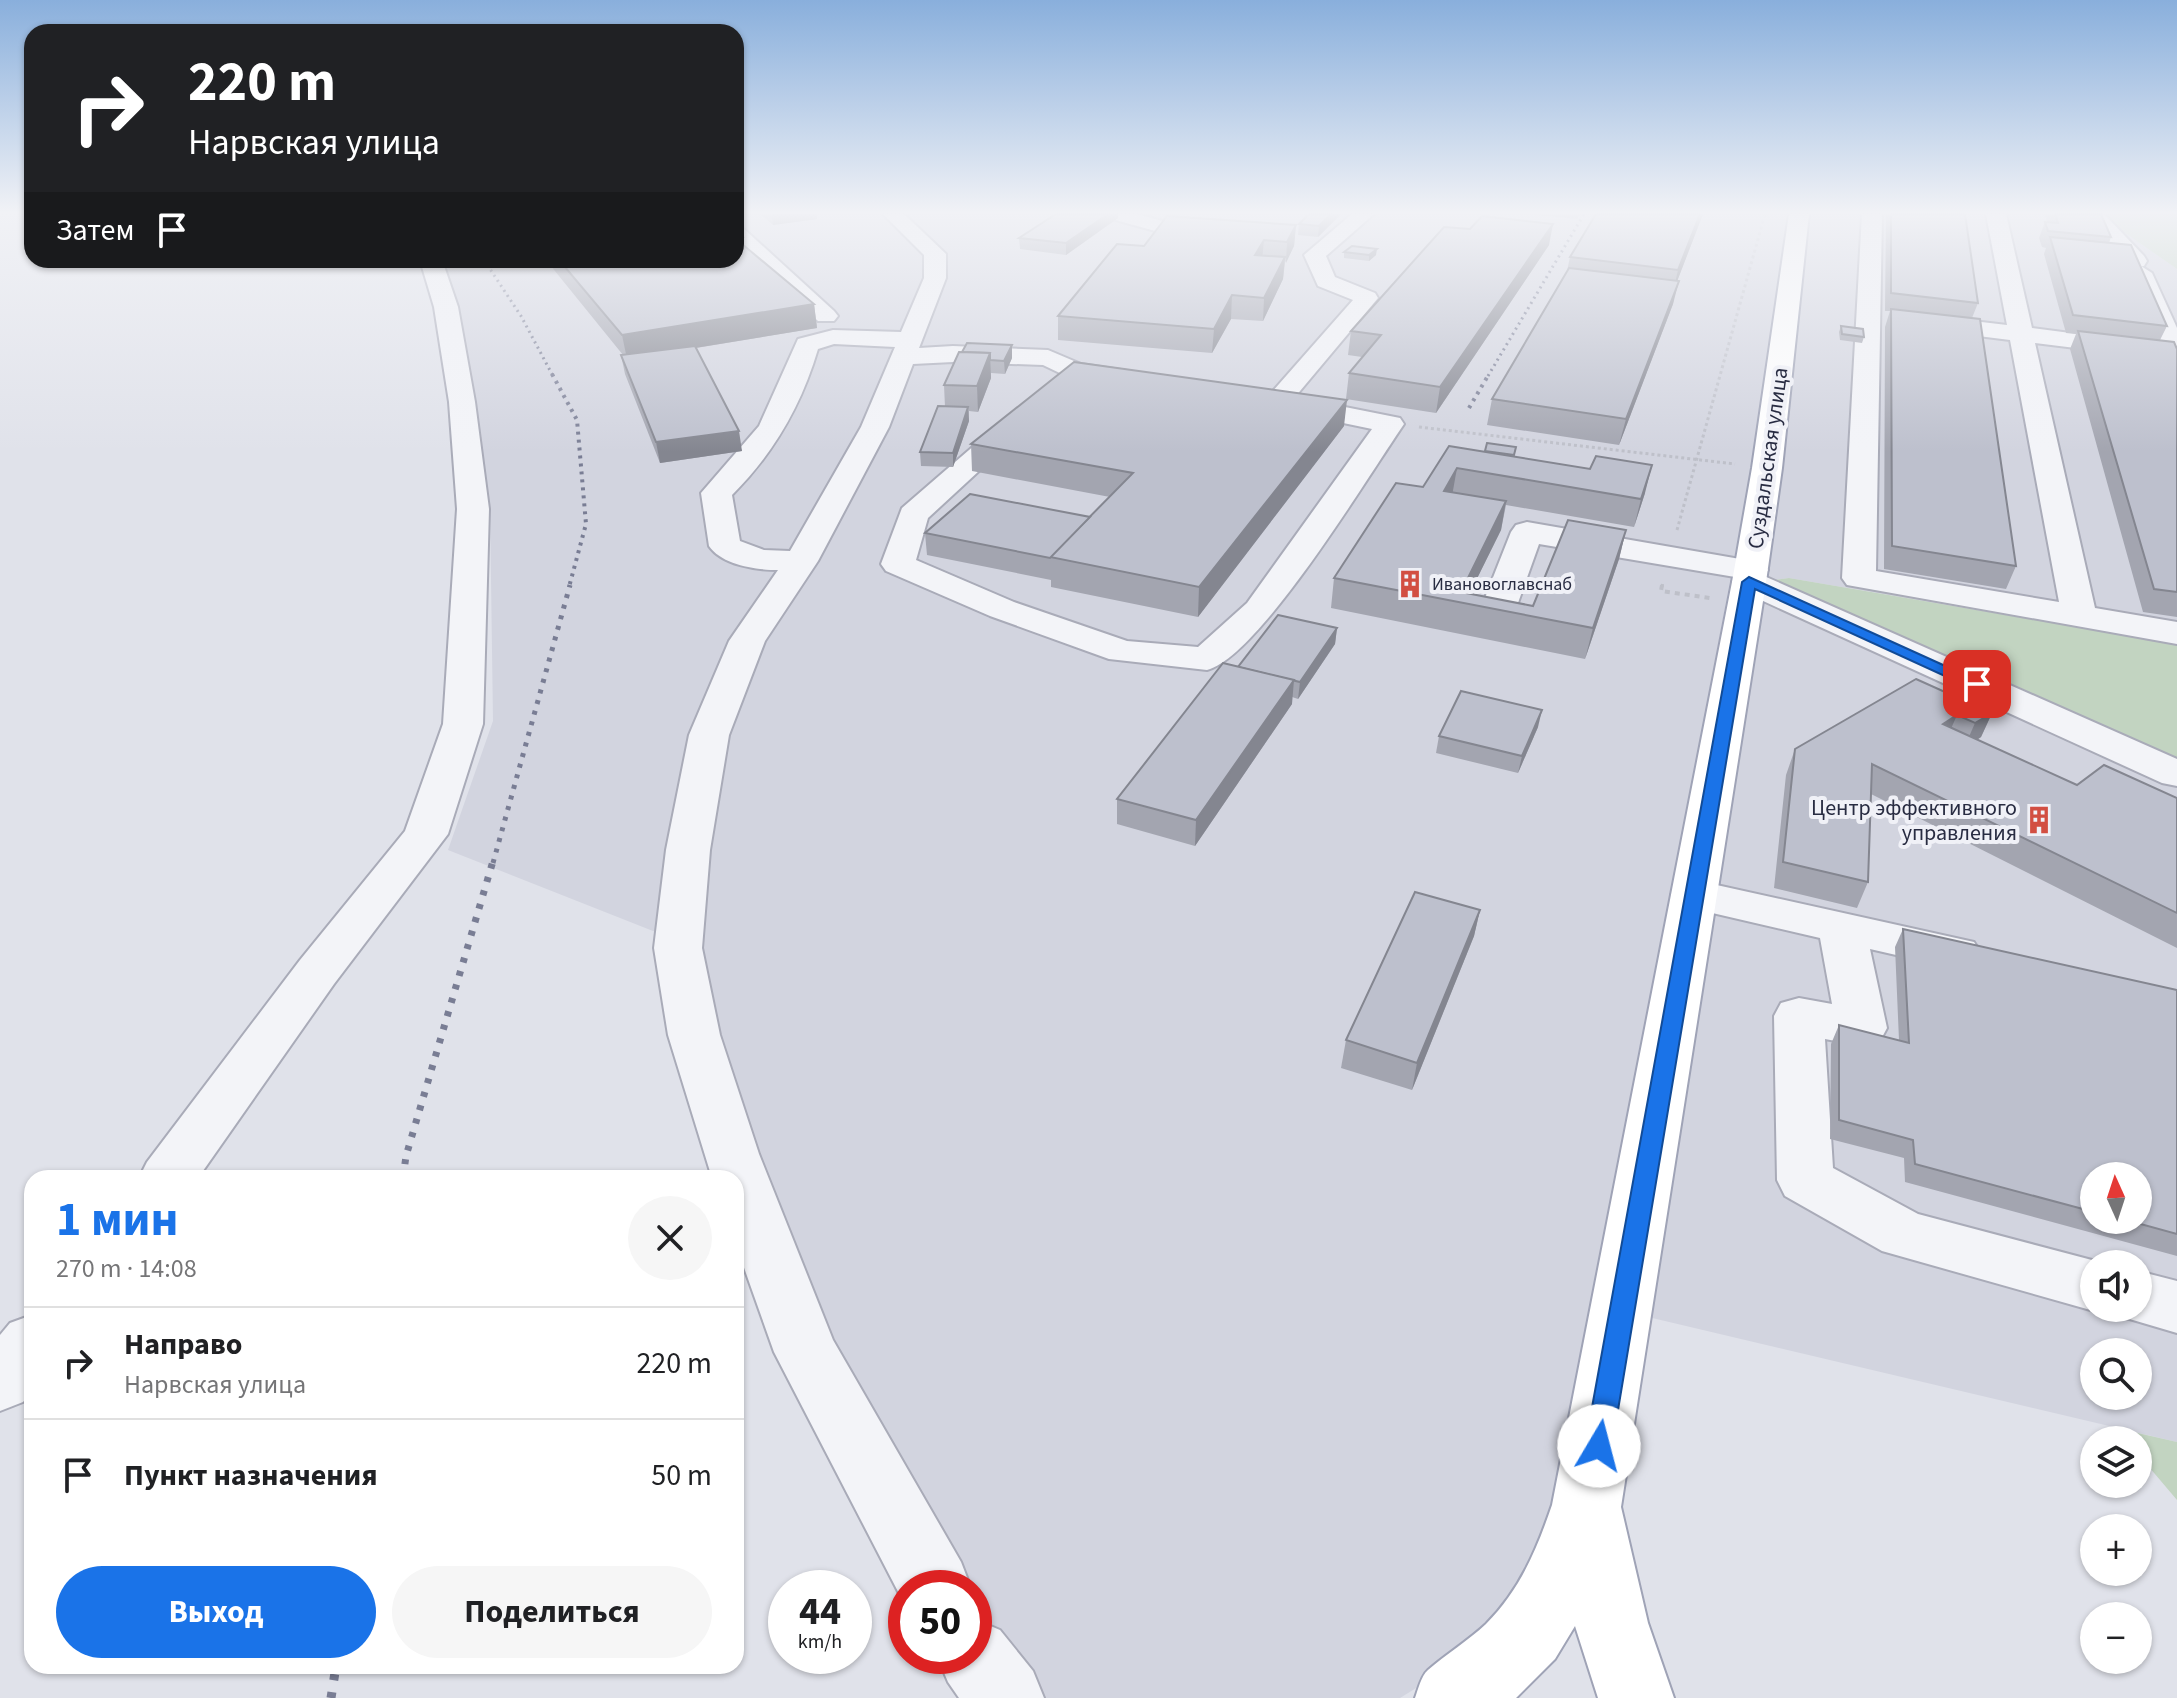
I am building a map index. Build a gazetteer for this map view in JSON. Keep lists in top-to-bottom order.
{
  "streets": {
    "main road": ["Суздальская улица"]
  },
  "places": {
    "building": ["Ивановоглавснаб", "Центр эффективного управления"]
  },
  "north": "top",
  "page": {
    "turn": ["220 m", "Нарвская улица"],
    "then": "Затем",
    "map_buttons": ["+", "−"],
    "heading": ["1 мин", "270 m · 14:08"],
    "list": [
      {
        "name": "Направо",
        "note": "Нарвская улица",
        "value": "220 m"
      },
      {
        "name": "Пункт назначения",
        "value": "50 m"
      }
    ],
    "buttons": ["Выход", "Поделиться"],
    "speed": "44 km/h",
    "limit": "50"
  }
}
